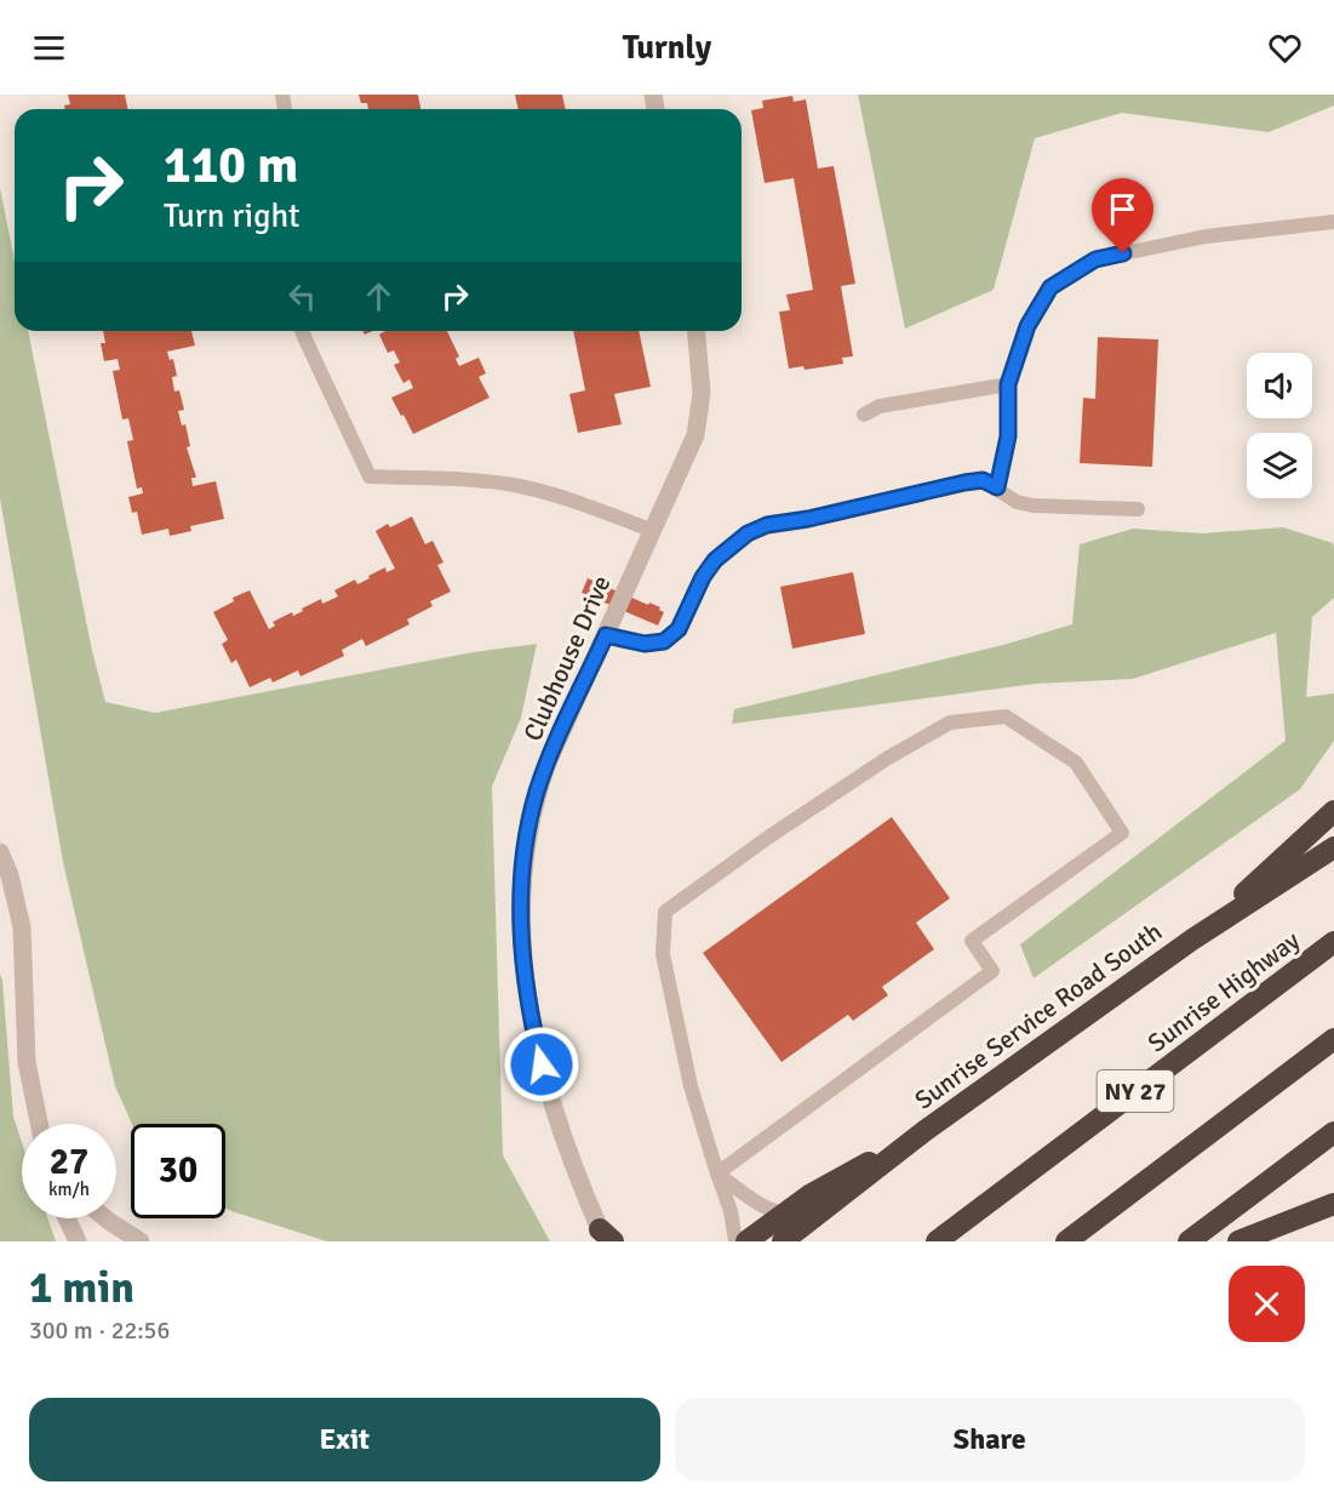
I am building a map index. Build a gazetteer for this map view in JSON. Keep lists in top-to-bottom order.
{
  "streets": {
    "highway": ["Sunrise Highway", "Sunrise Service Road South", "NY 27"],
    "street": ["Clubhouse Drive"]
  },
  "page": {
    "header": "Turnly",
    "turn": ["110 m", "Turn right"],
    "speed": "27 km/h",
    "limit": "30",
    "heading": ["1 min", "300 m · 22:56"],
    "buttons": ["Exit", "Share"]
  }
}
